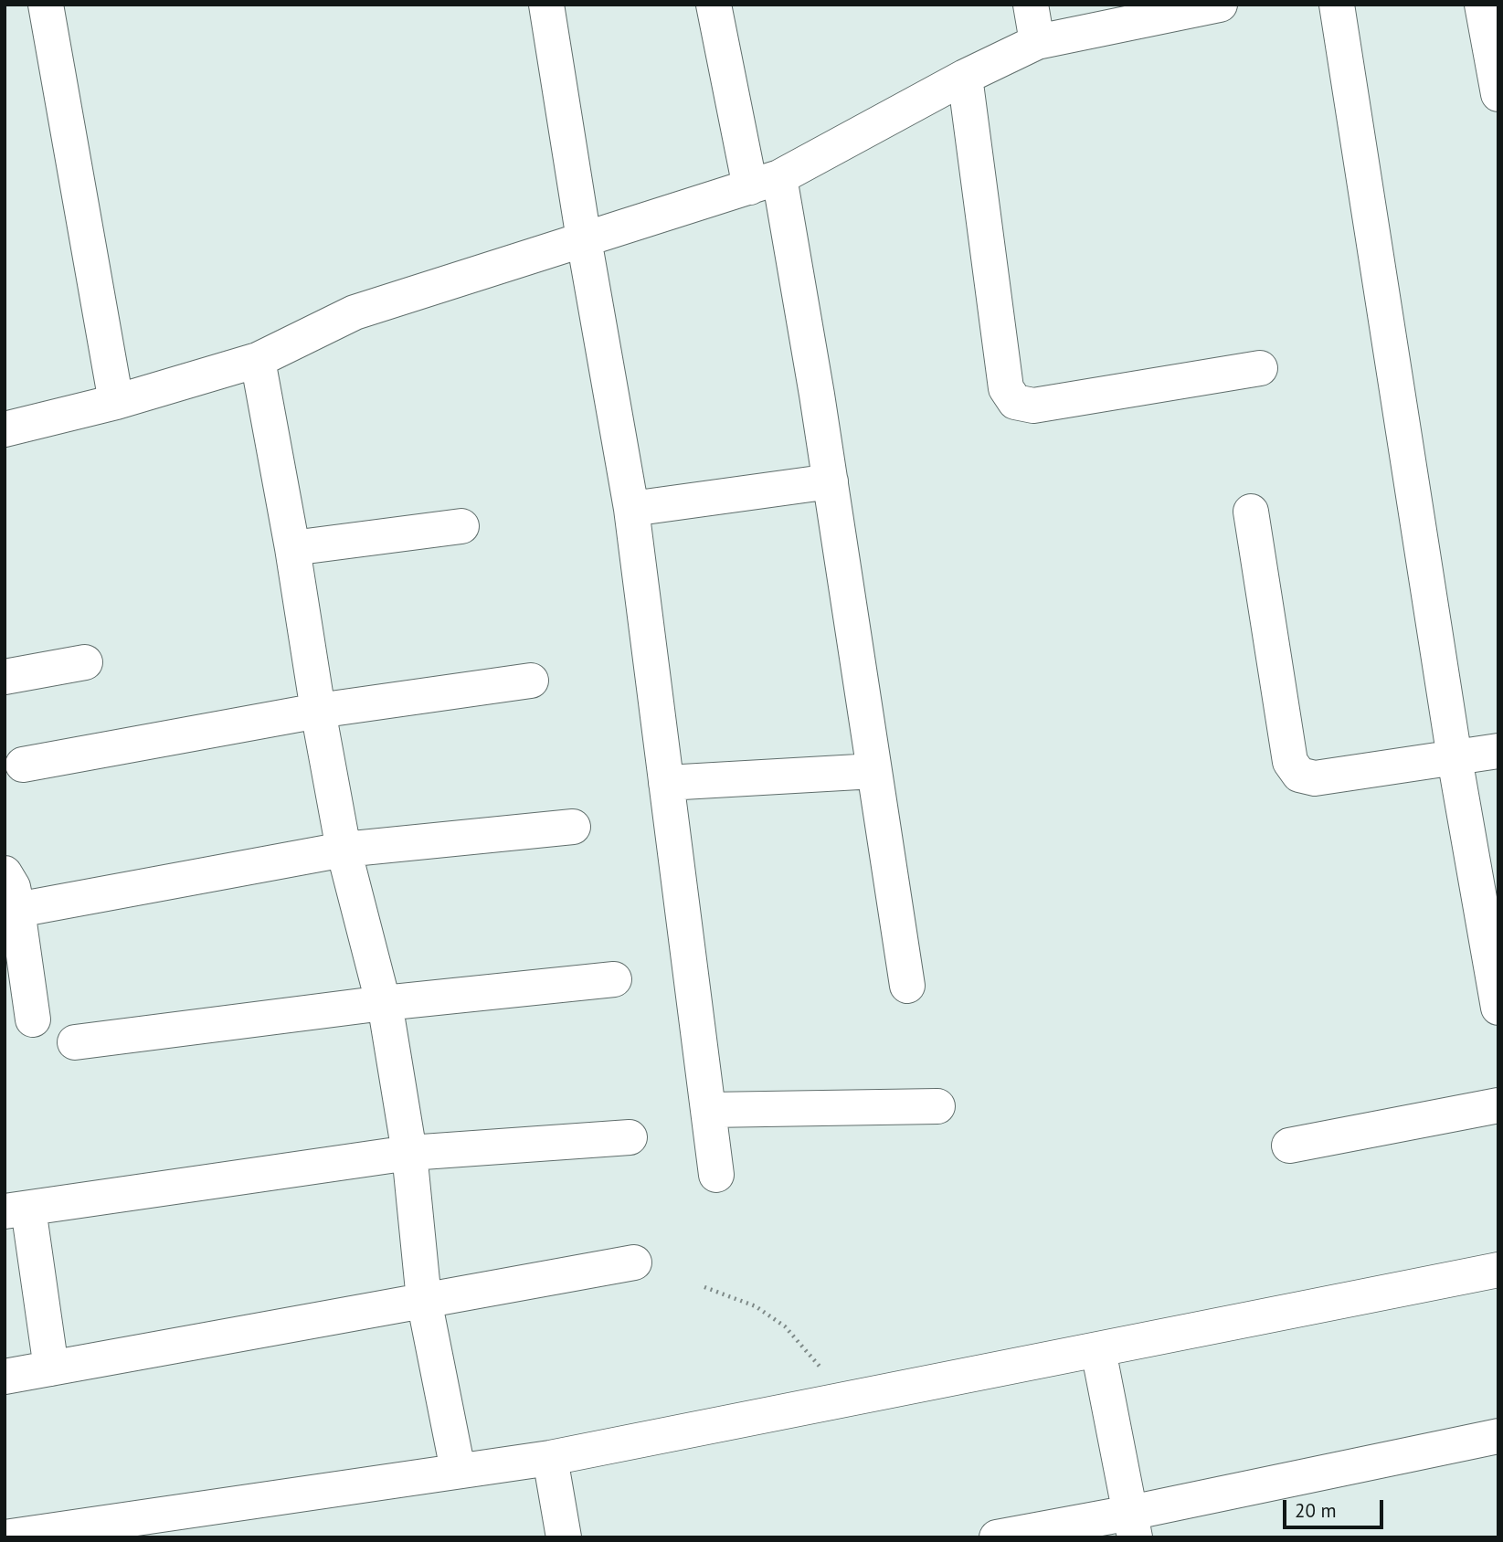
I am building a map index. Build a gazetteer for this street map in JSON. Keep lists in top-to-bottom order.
{
  "scale_bar": "20 m"
}
